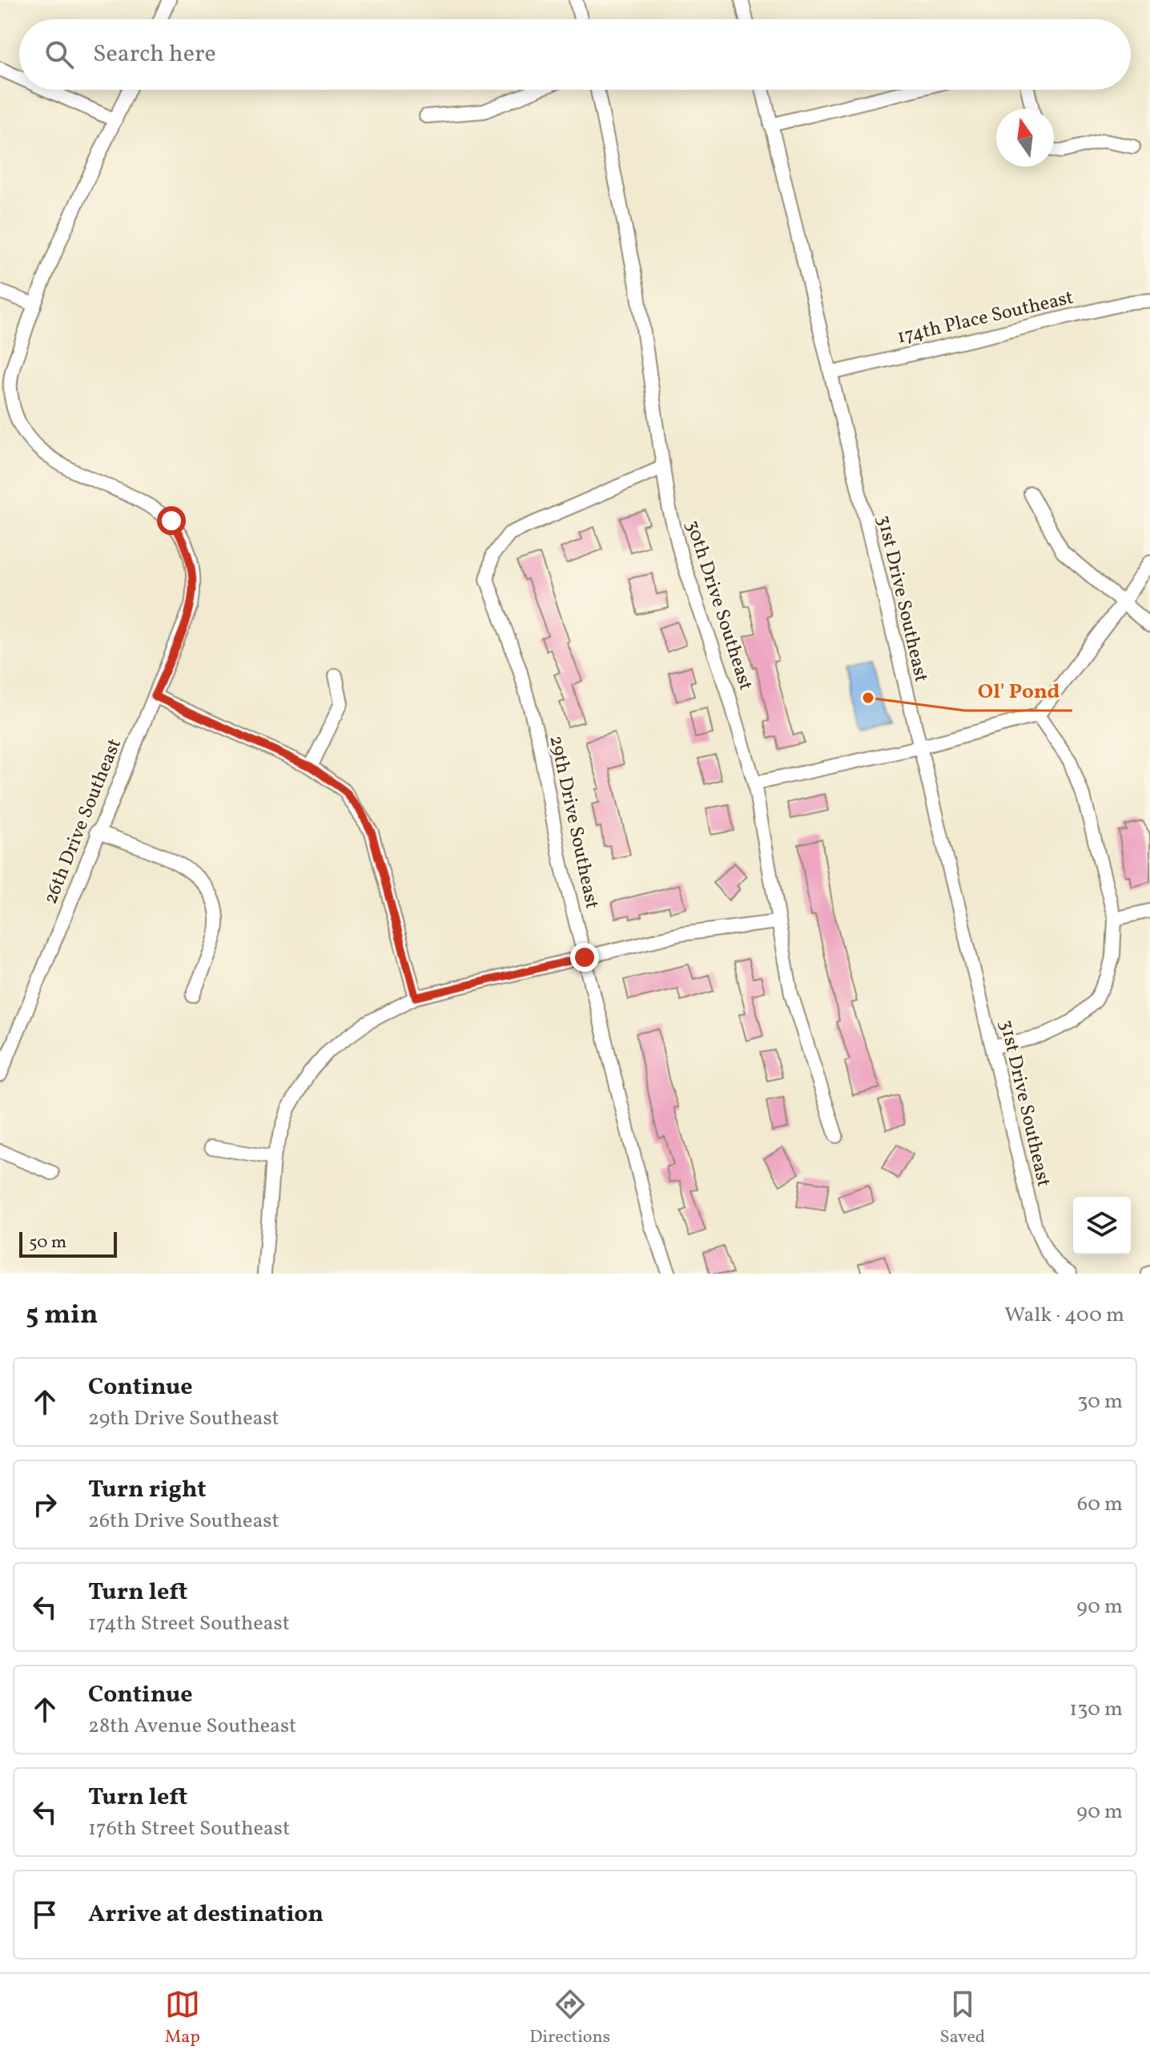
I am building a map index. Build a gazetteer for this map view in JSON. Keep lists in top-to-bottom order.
{
  "streets": {
    "street": [
      "174th Place Southeast",
      "31st Drive Southeast",
      "30th Drive Southeast",
      "26th Drive Southeast",
      "29th Drive Southeast"
    ]
  },
  "crossings": [
    ["174th Place Southeast", "31st Drive Southeast"],
    ["30th Drive Southeast", "29th Drive Southeast"]
  ],
  "places": ["Ol' Pond"],
  "scale_bar": "50 m",
  "north": "top",
  "page": {
    "search": "Search here",
    "scale": "50 m",
    "heading": ["5 min", "Walk · 400 m"],
    "list": [
      ["Continue", "29th Drive Southeast", "30 m"],
      ["Turn right", "26th Drive Southeast", "60 m"],
      ["Turn left", "174th Street Southeast", "90 m"],
      ["Continue", "28th Avenue Southeast", "130 m"],
      ["Turn left", "176th Street Southeast", "90 m"],
      "Arrive at destination"
    ],
    "nav": ["Map", "Directions", "Saved"]
  }
}
